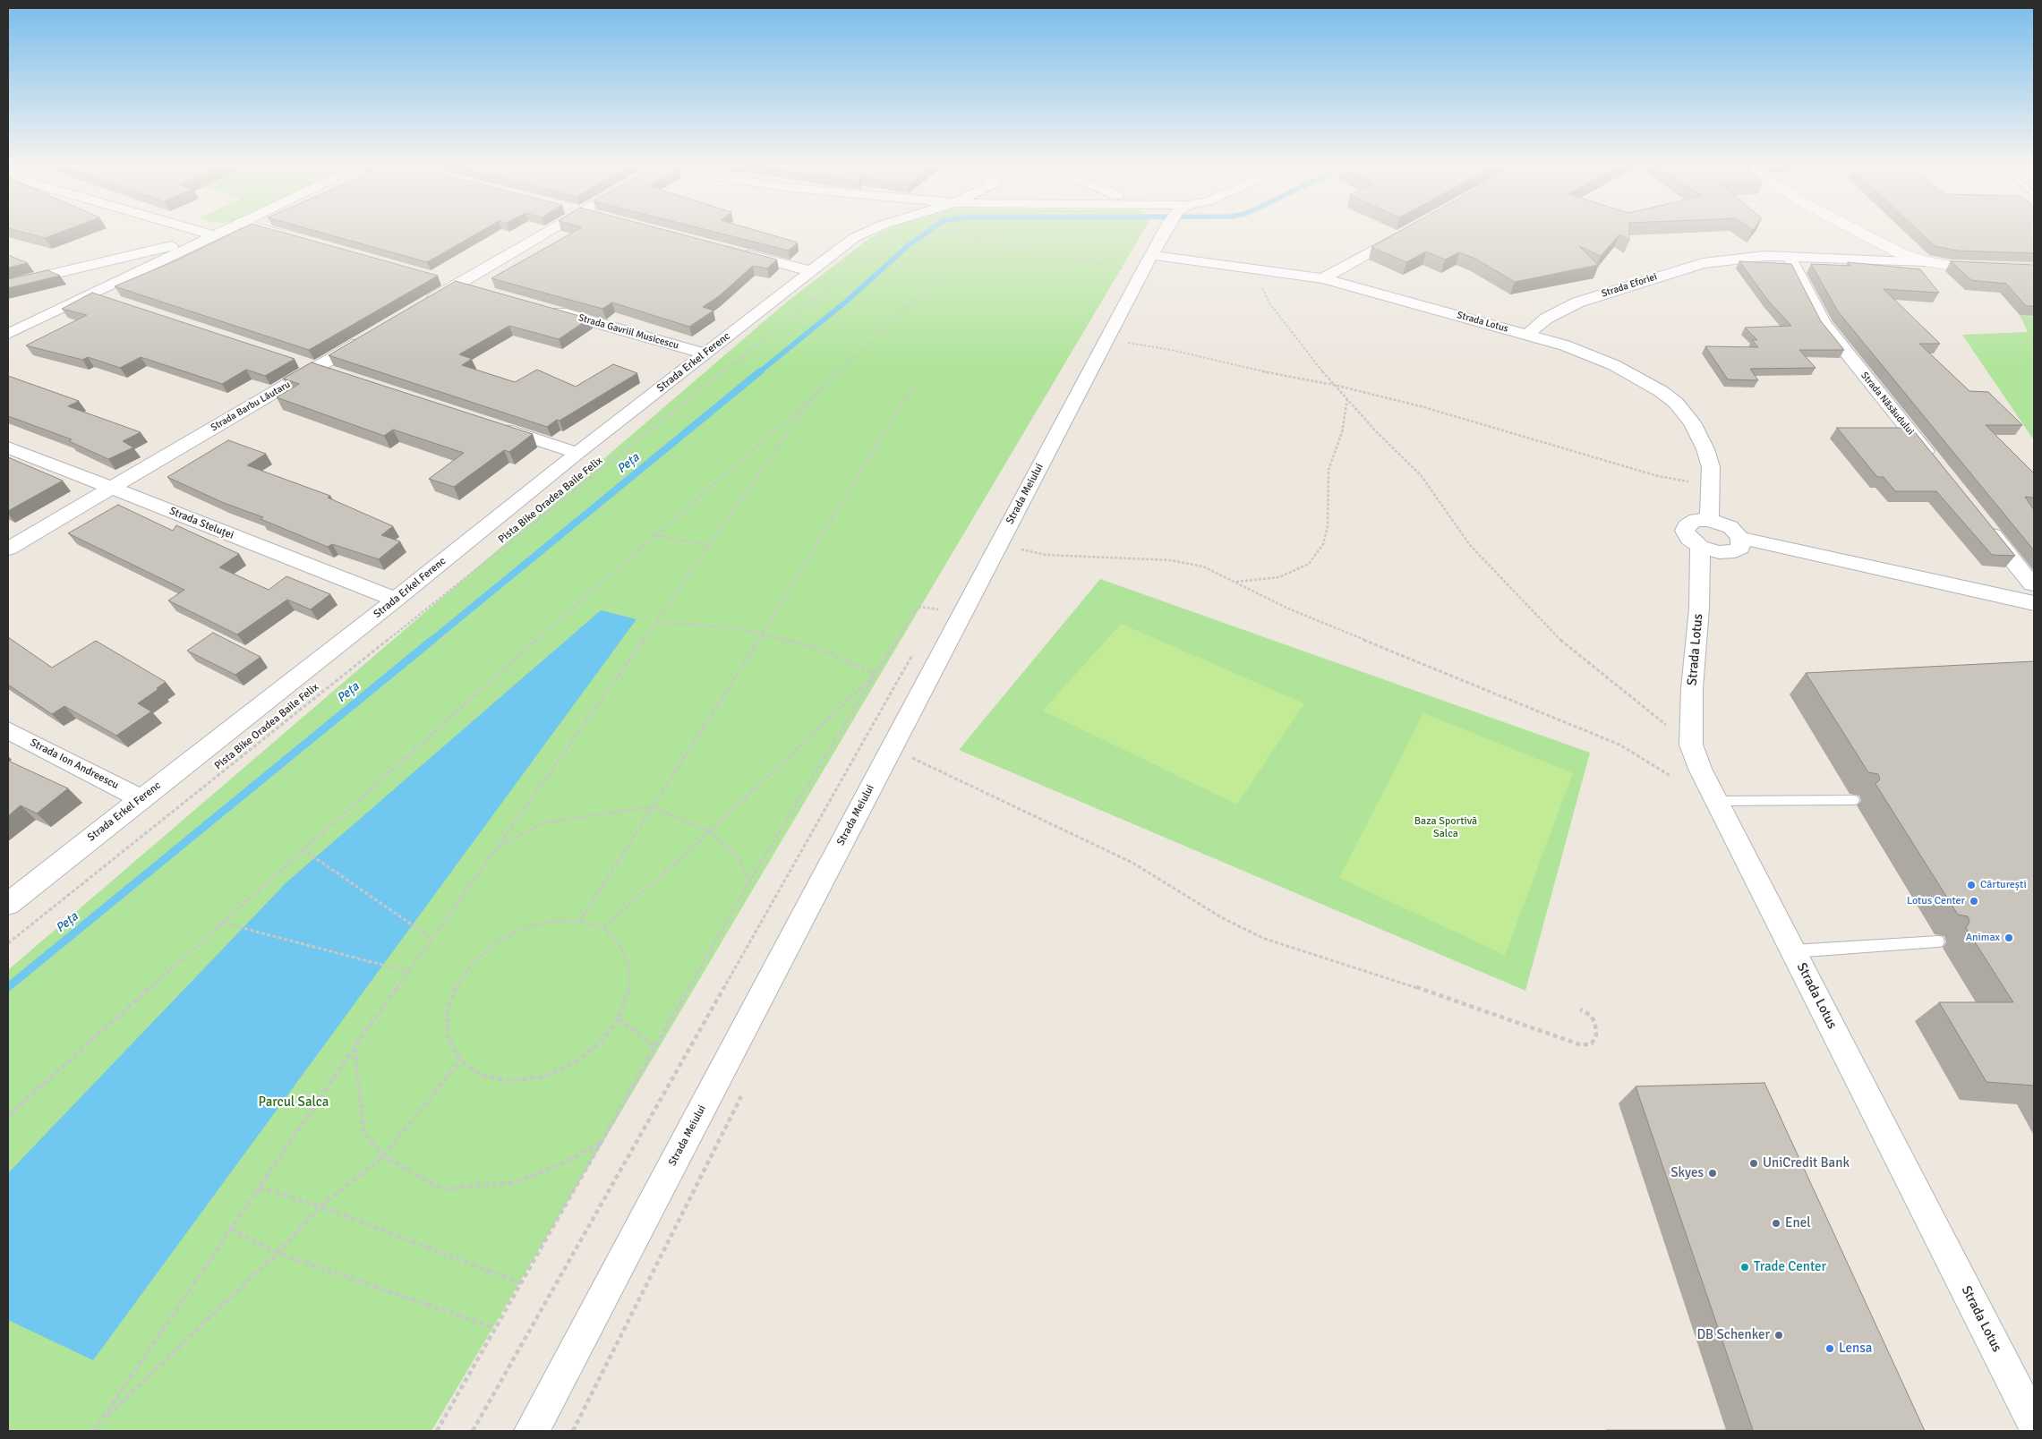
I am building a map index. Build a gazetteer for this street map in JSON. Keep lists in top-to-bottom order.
{
  "streets": {
    "main road": ["Strada Eforiei"],
    "street": [
      "Strada Lotus",
      "Strada Gavriil Musicescu",
      "Strada Erkel Ferenc",
      "Strada Năsăudului",
      "Strada Barbu Lăutaru",
      "Strada Meiului",
      "Strada Steluței",
      "Strada Ion Andreescu"
    ],
    "path": ["Pista Bike Oradea Baile Felix"]
  },
  "crossings": [
    ["Strada Eforiei", "Strada Lotus"],
    ["Strada Eforiei", "Strada Năsăudului"],
    ["Strada Lotus", "Strada Meiului"],
    ["Strada Gavriil Musicescu", "Strada Erkel Ferenc"],
    ["Strada Erkel Ferenc", "Strada Steluței"],
    ["Strada Erkel Ferenc", "Strada Ion Andreescu"],
    ["Strada Barbu Lăutaru", "Strada Steluței"]
  ],
  "water": ["Peța"],
  "parks": ["Baza Sportivă Salca", "Parcul Salca"],
  "places": [
    "Cărturești",
    "Lotus Center",
    "Animax",
    "UniCredit Bank",
    "Skyes",
    "Enel",
    "Trade Center",
    "DB Schenker",
    "Lensa"
  ]
}
